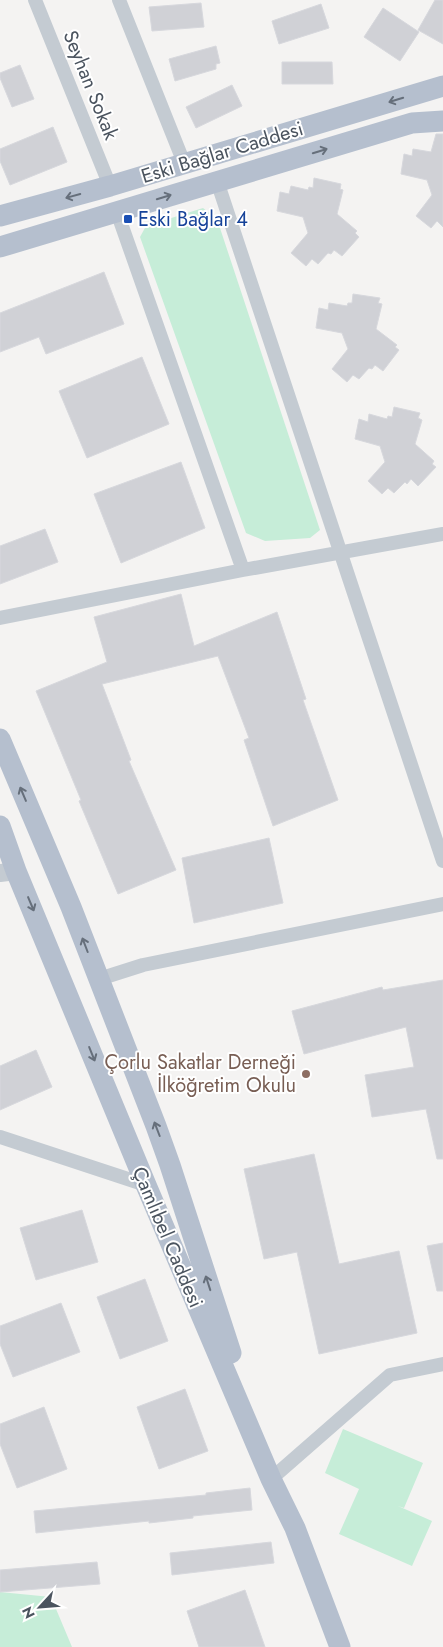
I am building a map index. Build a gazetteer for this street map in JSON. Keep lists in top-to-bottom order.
{
  "streets": {
    "main road": ["Eski Bağlar Caddesi", "Çamlıbel Caddesi"],
    "street": ["Seyhan Sokak"]
  },
  "crossings": [
    ["Seyhan Sokak", "Eski Bağlar Caddesi"]
  ],
  "places": {
    "transit": ["Eski Bağlar 4"],
    "other": ["Çorlu Sakatlar Derneği İlköğretim Okulu"]
  },
  "north": "bottom left"
}
